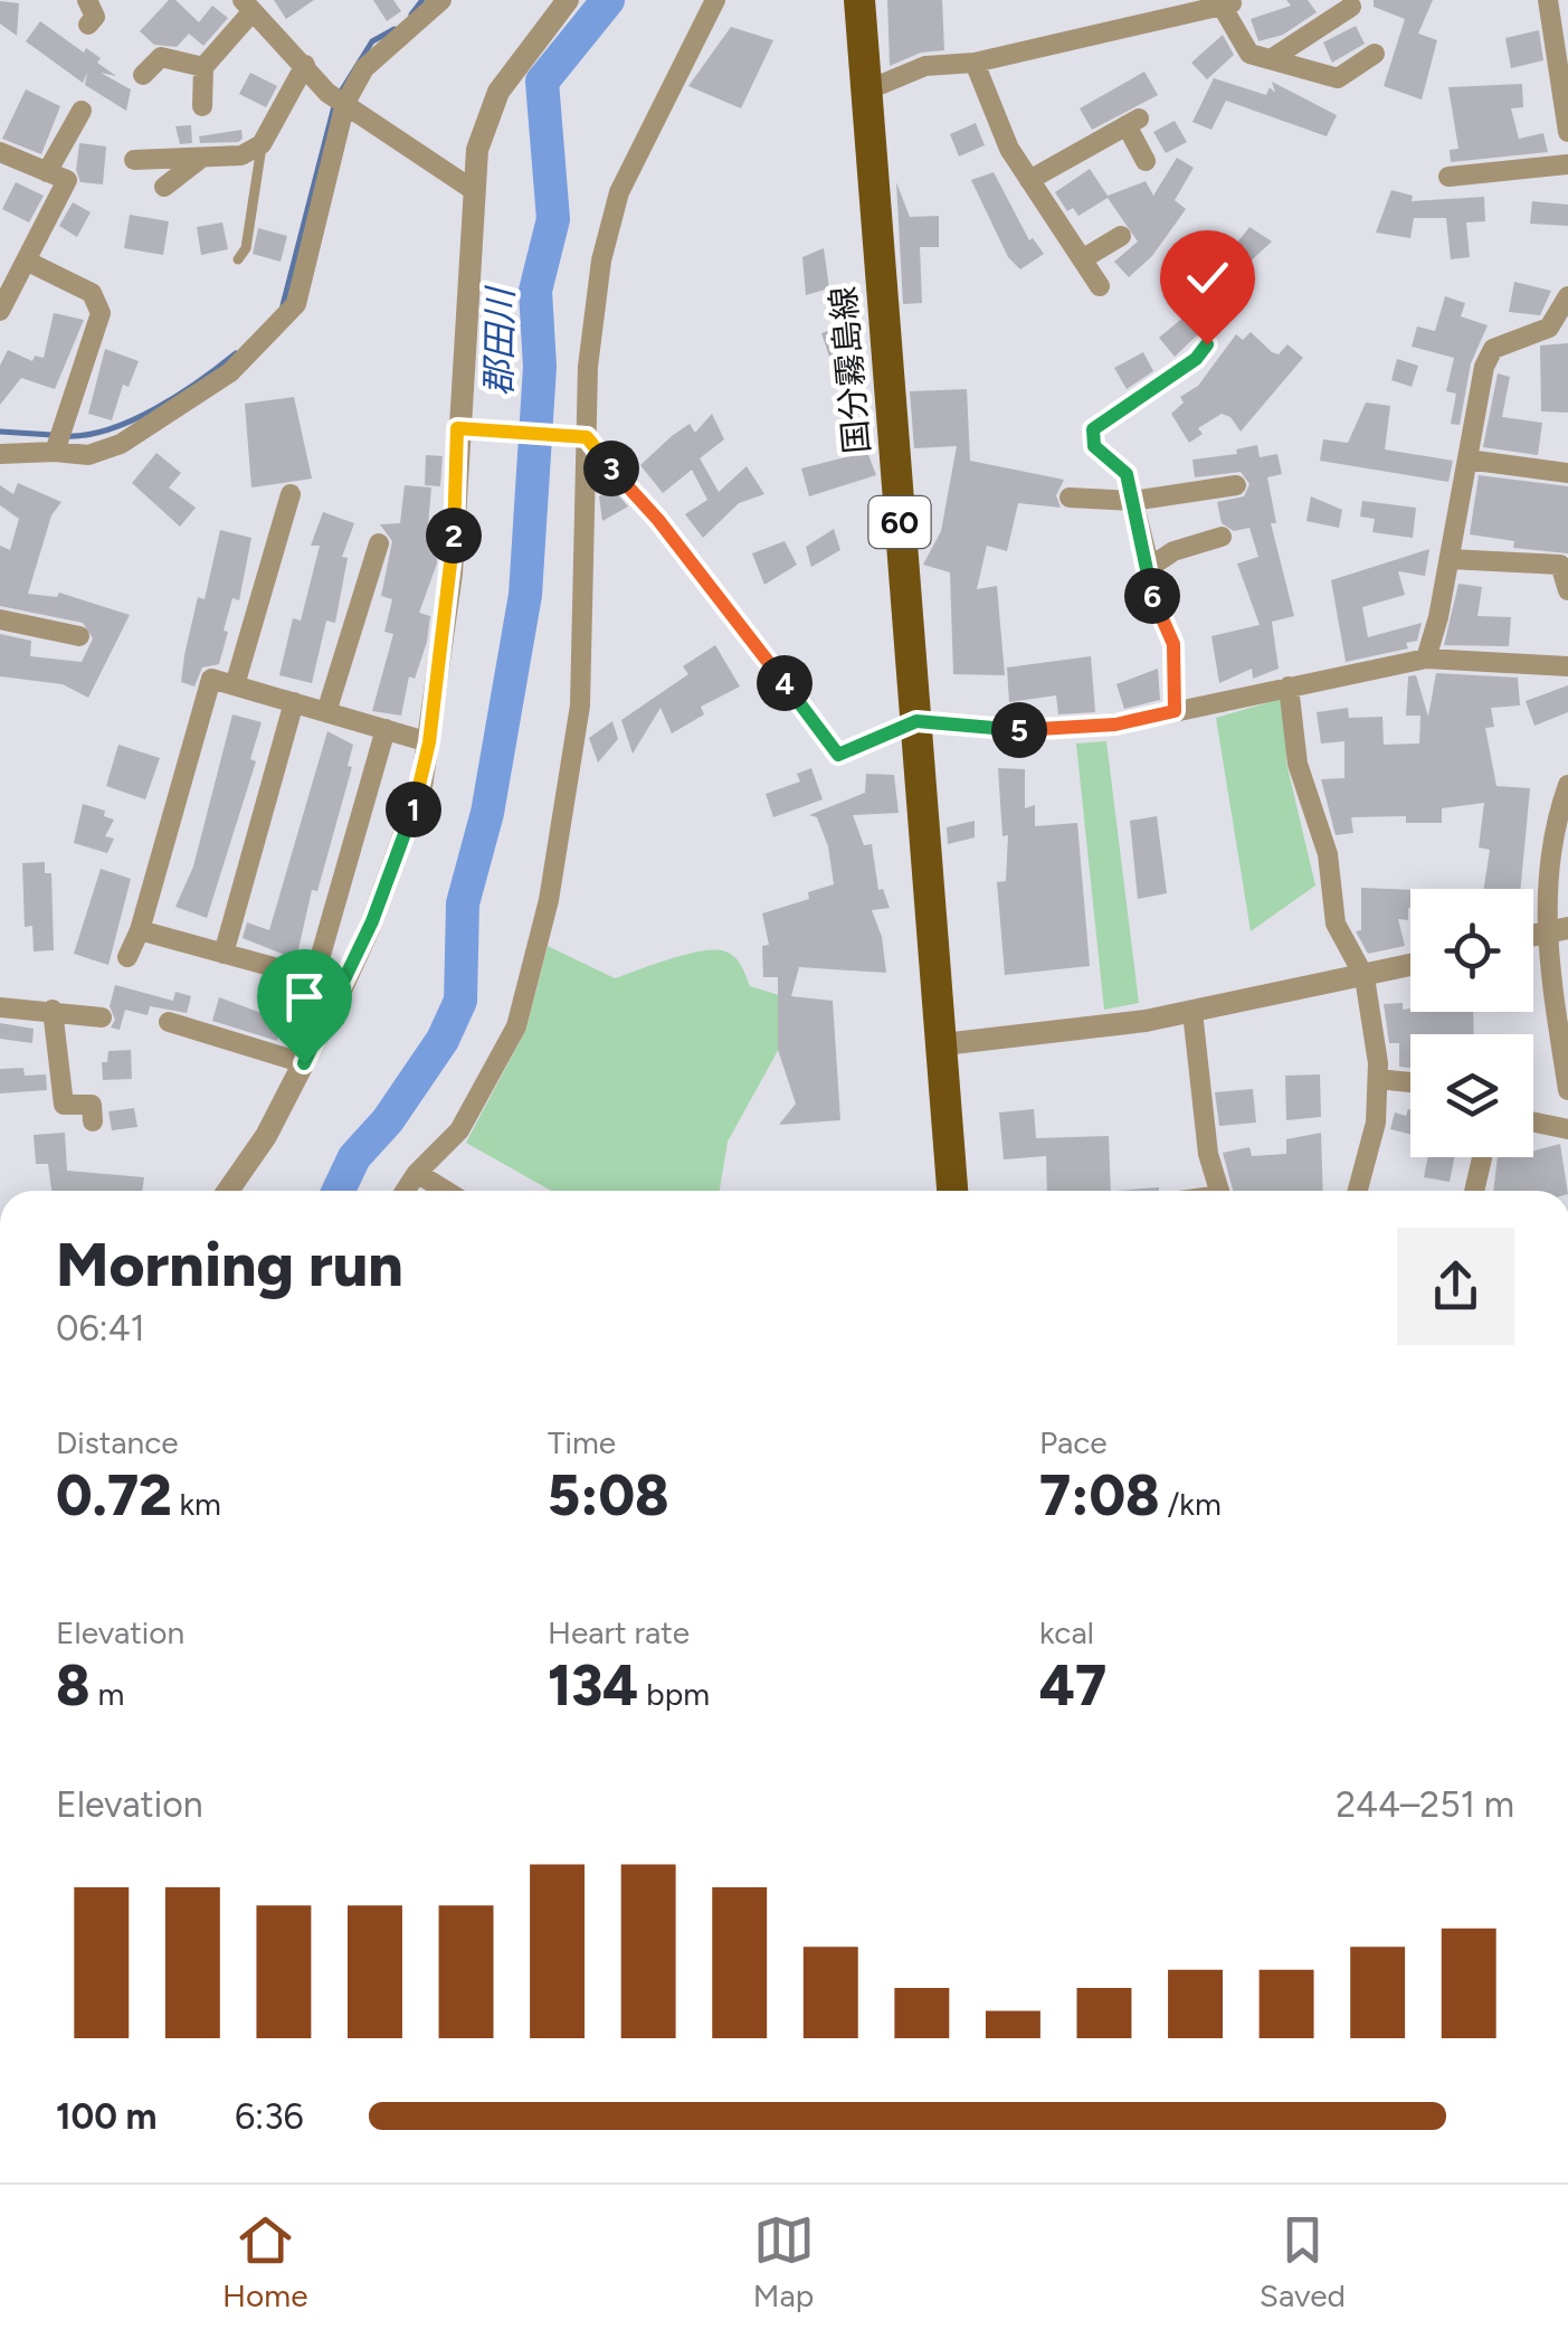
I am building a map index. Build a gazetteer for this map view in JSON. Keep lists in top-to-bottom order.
{
  "streets": {
    "main road": ["国分霧島線", "60"]
  },
  "water": ["郡田川"],
  "page": {
    "pins": [
      "3",
      "2",
      "6",
      "4",
      "5",
      "1"
    ],
    "heading": ["Morning run", "06:41"],
    "stats": [
      ["Distance", "0.72 km"],
      ["Time", "5:08"],
      ["Pace", "7:08 /km"],
      ["Elevation", "8 m"],
      ["Heart rate", "134 bpm"],
      ["kcal", "47"]
    ],
    "chart": ["Elevation", "244–251 m"],
    "list": [
      {
        "name": "100 m",
        "note": "6:36"
      }
    ],
    "tabs": ["Home", "Map", "Saved"]
  }
}
